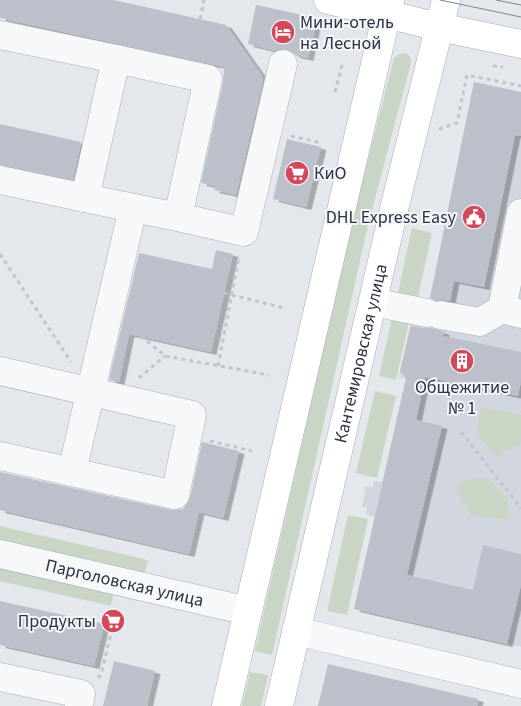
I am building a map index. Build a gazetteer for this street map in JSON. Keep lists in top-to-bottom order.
{
  "streets": {
    "main road": ["Кантемировская улица"],
    "street": ["Парголовская улица"]
  },
  "places": {
    "hotel": ["Мини-отель на Лесной"],
    "supermarket": ["КиО", "Продукты"],
    "public building": ["DHL Express Easy"],
    "building": ["Общежитие № 1"]
  }
}
